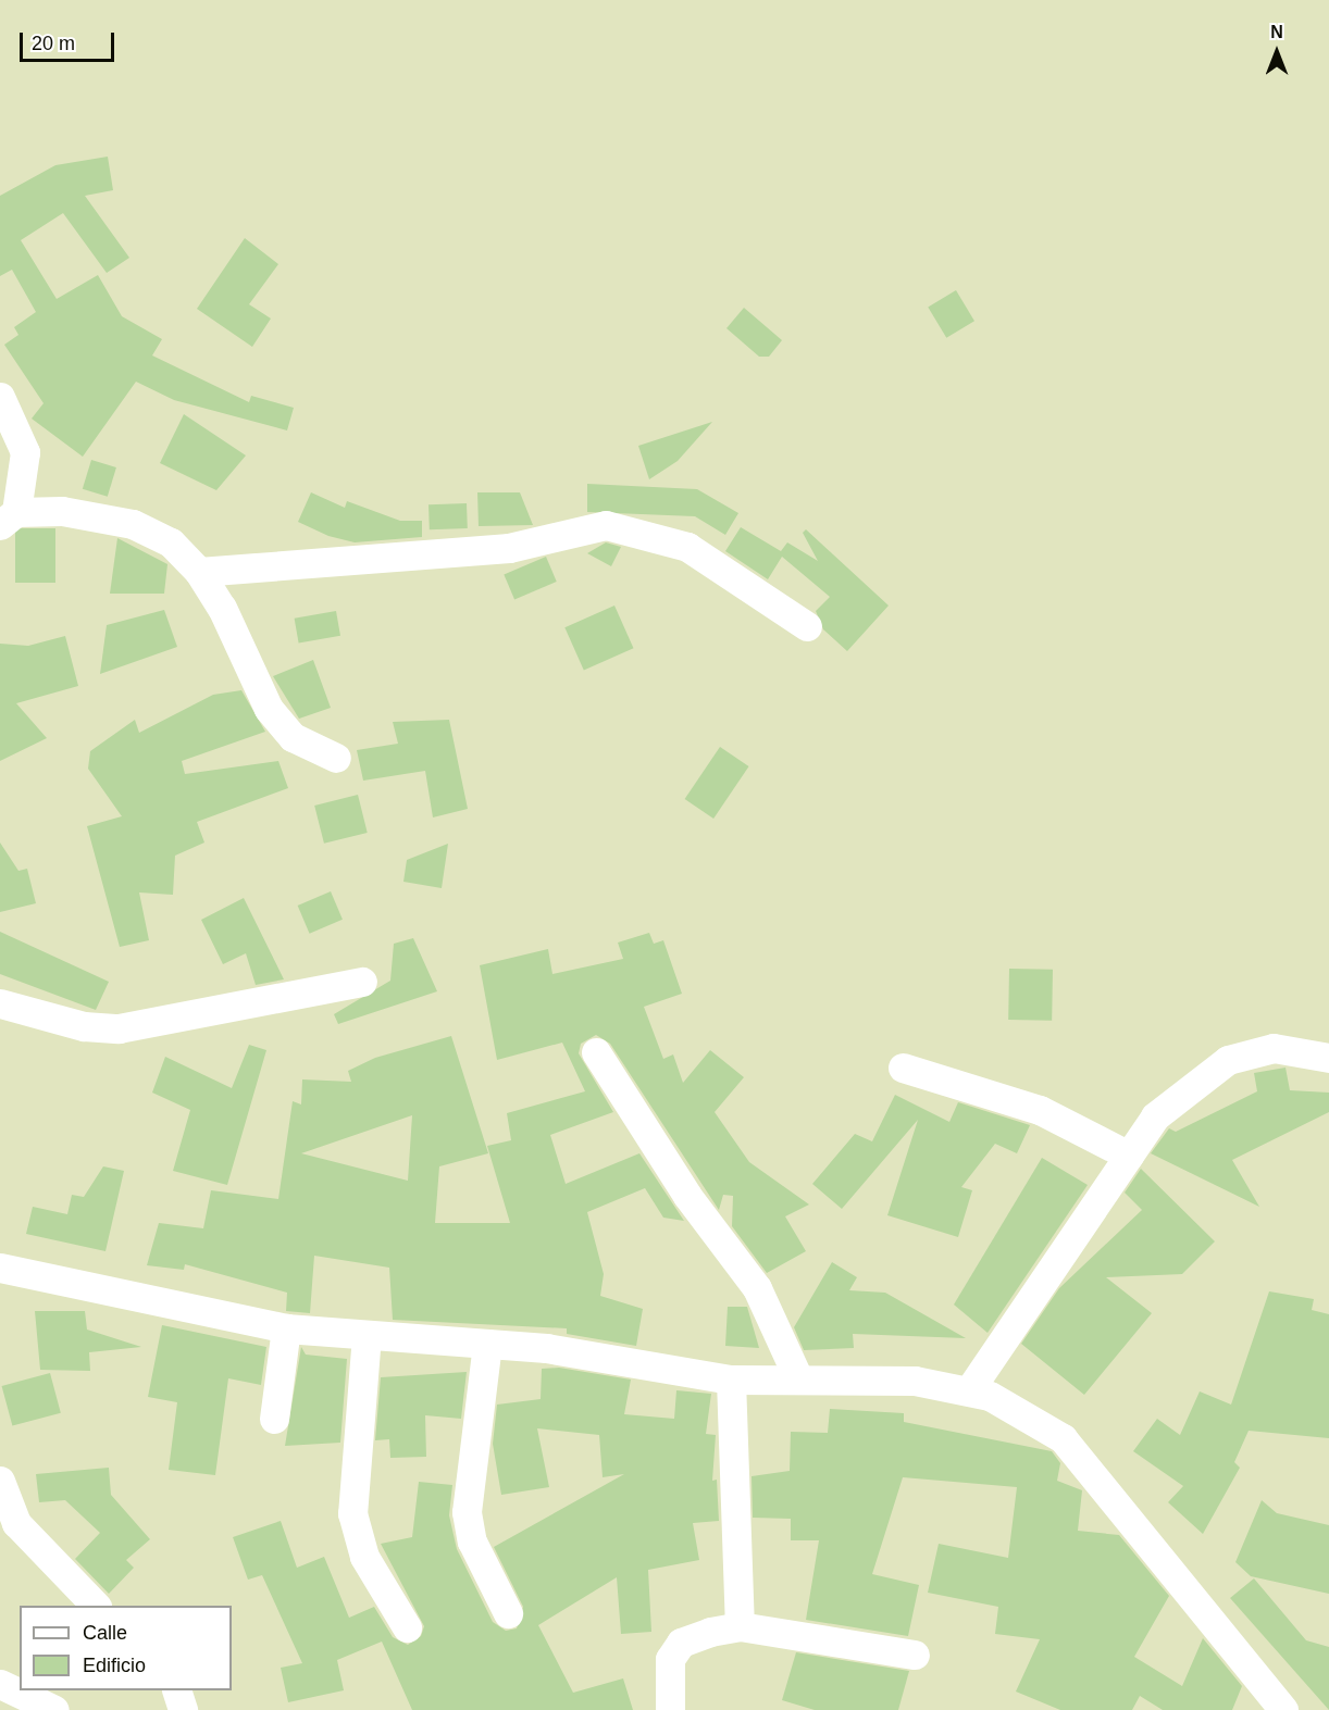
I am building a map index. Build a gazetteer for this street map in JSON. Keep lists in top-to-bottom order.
{
  "legend": ["Calle", "Edificio"],
  "scale_bar": "20 m",
  "north": "top"
}
